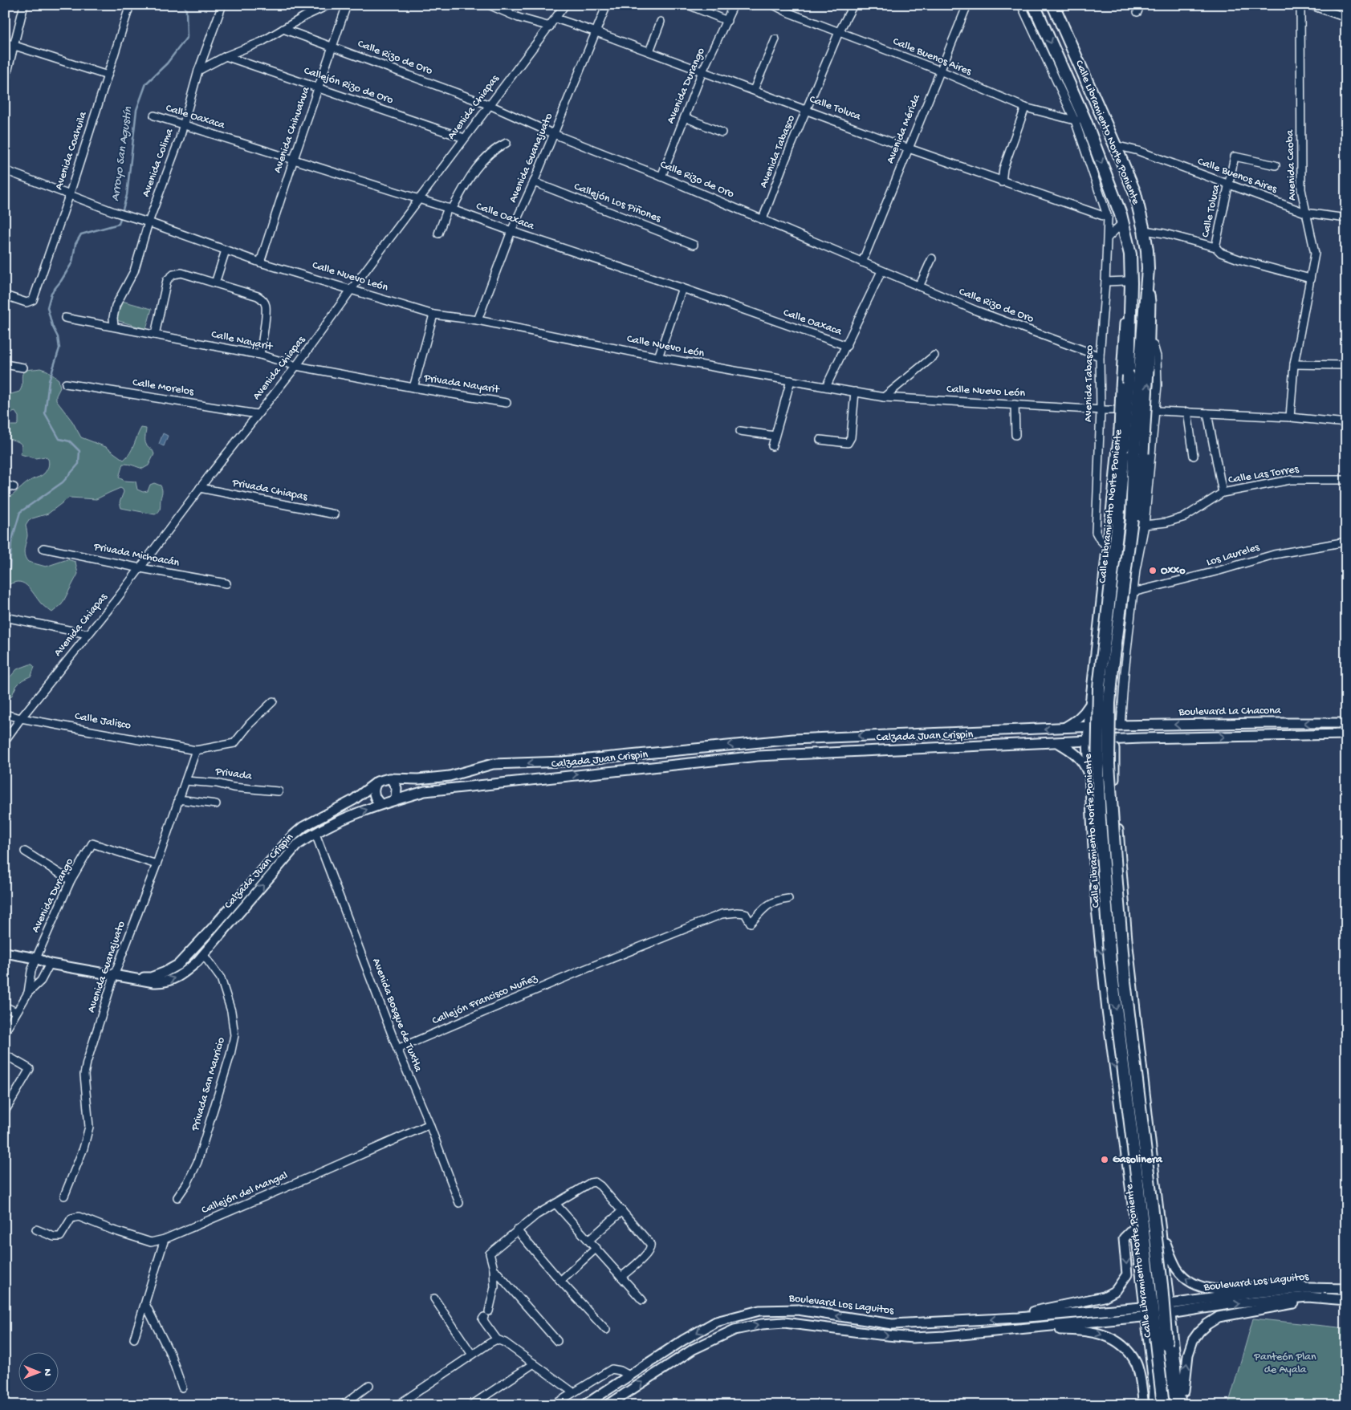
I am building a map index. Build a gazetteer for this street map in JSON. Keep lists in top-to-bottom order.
{
  "streets": {
    "highway": ["Calle Libramiento Norte Poniente"],
    "main road": ["Boulevard La Chacona", "Calzada Juan Crispin", "Boulevard Los Laguitos"],
    "street": [
      "Calle Buenos Aires",
      "Calle Rizo de Oro",
      "Callejón Rizo de Oro",
      "Avenida Durango",
      "Avenida Chiapas",
      "Calle Toluca",
      "Calle Oaxaca",
      "Avenida Mérida",
      "Avenida Chihuahua",
      "Avenida Coahuila",
      "Avenida Tabasco",
      "Avenida Guanajuato",
      "Avenida Colima",
      "Avenida Caoba",
      "Callejón Los Piñones",
      "Calle Nuevo León",
      "Calle Nayarit",
      "Privada Nayarit",
      "Calle Morelos",
      "Calle Las Torres",
      "Privada Chiapas",
      "Privada Michoacán",
      "Los Laureles",
      "Calle Jalisco",
      "Privada",
      "Callejón Francisco Nuñez",
      "Avenida Bosque de Tuxtla",
      "Privada San Mauricio",
      "Callejón del Mangal"
    ]
  },
  "crossings": [
    ["Calle Buenos Aires", "Calle Toluca"],
    ["Calle Buenos Aires", "Avenida Mérida"],
    ["Calle Buenos Aires", "Calle Libramiento Norte Poniente"],
    ["Calle Buenos Aires", "Avenida Tabasco"],
    ["Calle Buenos Aires", "Avenida Caoba"],
    ["Calle Rizo de Oro", "Avenida Durango"],
    ["Calle Rizo de Oro", "Avenida Chiapas"],
    ["Calle Rizo de Oro", "Avenida Mérida"],
    ["Calle Rizo de Oro", "Avenida Chihuahua"],
    ["Calle Rizo de Oro", "Avenida Tabasco"],
    ["Calle Rizo de Oro", "Avenida Guanajuato"],
    ["Callejón Rizo de Oro", "Avenida Chiapas"],
    ["Callejón Rizo de Oro", "Avenida Chihuahua"],
    ["Avenida Durango", "Calle Toluca"],
    ["Avenida Durango", "Avenida Guanajuato"],
    ["Avenida Durango", "Calzada Juan Crispin"],
    ["Avenida Chiapas", "Calle Toluca"],
    ["Avenida Chiapas", "Calle Oaxaca"],
    ["Avenida Chiapas", "Calle Nuevo León"],
    ["Avenida Chiapas", "Calle Nayarit"],
    ["Avenida Chiapas", "Calle Morelos"],
    ["Avenida Chiapas", "Privada Chiapas"],
    ["Avenida Chiapas", "Privada Michoacán"],
    ["Avenida Chiapas", "Calle Jalisco"],
    ["Calle Toluca", "Avenida Mérida"],
    ["Calle Toluca", "Avenida Tabasco"],
    ["Calle Toluca", "Avenida Guanajuato"],
    ["Calle Oaxaca", "Avenida Chihuahua"],
    ["Calle Oaxaca", "Avenida Guanajuato"],
    ["Calle Oaxaca", "Avenida Colima"],
    ["Avenida Chihuahua", "Calle Nuevo León"],
    ["Calle Libramiento Norte Poniente", "Avenida Tabasco"],
    ["Calle Libramiento Norte Poniente", "Los Laureles"],
    ["Calle Libramiento Norte Poniente", "Boulevard La Chacona"],
    ["Calle Libramiento Norte Poniente", "Calzada Juan Crispin"],
    ["Calle Libramiento Norte Poniente", "Boulevard Los Laguitos"],
    ["Avenida Coahuila", "Calle Nuevo León"],
    ["Avenida Tabasco", "Calle Nuevo León"],
    ["Avenida Guanajuato", "Callejón Los Piñones"],
    ["Avenida Guanajuato", "Calle Nuevo León"],
    ["Avenida Guanajuato", "Calle Jalisco"],
    ["Avenida Guanajuato", "Calzada Juan Crispin"],
    ["Avenida Guanajuato", "Privada"],
    ["Avenida Colima", "Calle Nuevo León"],
    ["Avenida Colima", "Calle Nayarit"],
    ["Avenida Caoba", "Calle Nuevo León"],
    ["Calle Nayarit", "Privada Nayarit"],
    ["Boulevard La Chacona", "Calzada Juan Crispin"],
    ["Calzada Juan Crispin", "Avenida Bosque de Tuxtla"],
    ["Calzada Juan Crispin", "Privada San Mauricio"],
    ["Callejón Francisco Nuñez", "Avenida Bosque de Tuxtla"],
    ["Avenida Bosque de Tuxtla", "Callejón del Mangal"]
  ],
  "one_way": ["Boulevard La Chacona"],
  "water": ["Arroyo San Agustín"],
  "parks": ["Panteón Plan de Ayala"],
  "places": ["Oxxo", "Gasolinera"],
  "north": "right"
}
